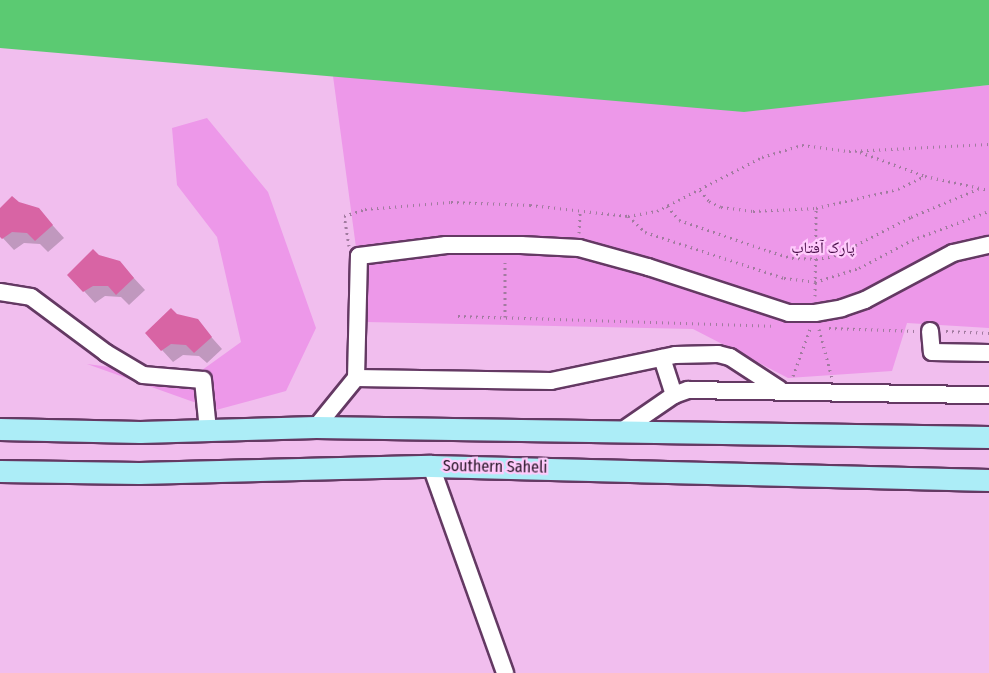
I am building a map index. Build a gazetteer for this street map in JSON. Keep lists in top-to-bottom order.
{
  "streets": {
    "main road": ["Southern Saheli"]
  },
  "parks": ["پارک آفتاب"]
}
